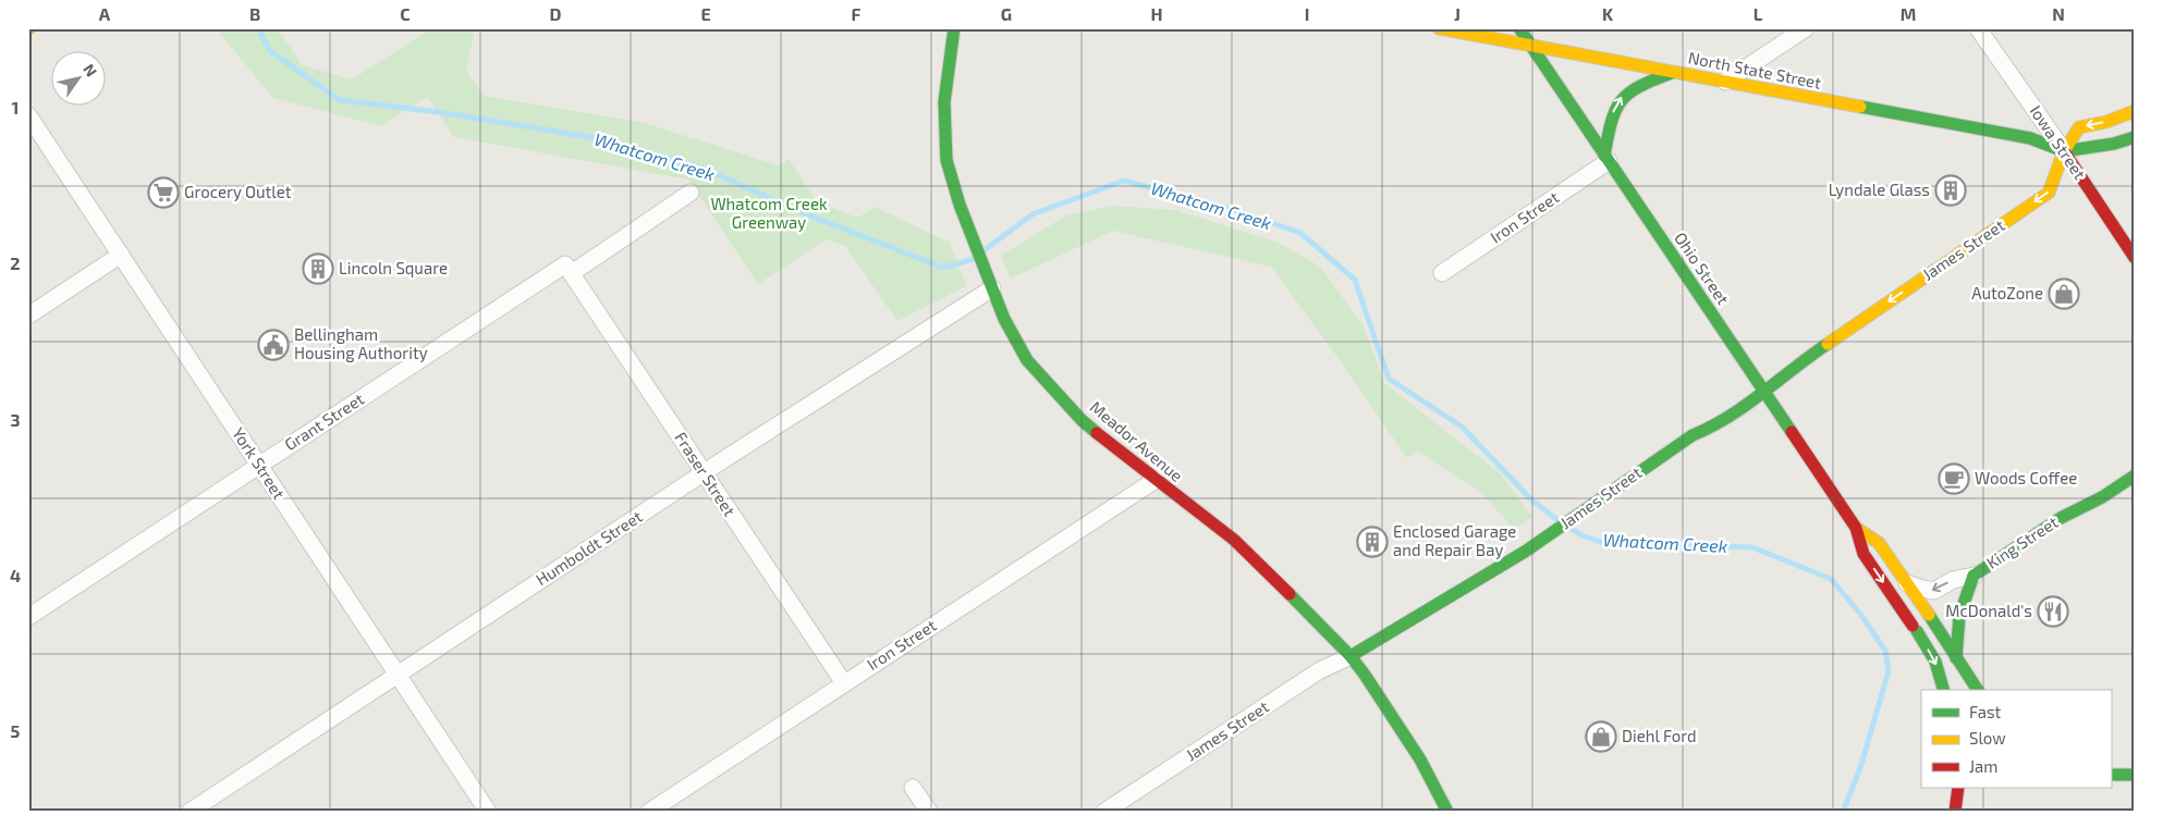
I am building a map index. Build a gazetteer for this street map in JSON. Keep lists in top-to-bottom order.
{
  "streets": {
    "main road": [
      "North State Street",
      "Iowa Street",
      "James Street",
      "Ohio Street",
      "Meador Avenue",
      "King Street"
    ],
    "street": [
      "Iron Street",
      "Grant Street",
      "York Street",
      "Fraser Street",
      "Humboldt Street"
    ]
  },
  "crossings": [
    ["North State Street", "Iowa Street"],
    ["North State Street", "James Street"],
    ["North State Street", "Ohio Street"],
    ["Iowa Street", "James Street"],
    ["Iron Street", "Ohio Street"],
    ["Iron Street", "Meador Avenue"],
    ["Iron Street", "Fraser Street"],
    ["James Street", "Ohio Street"],
    ["James Street", "Meador Avenue"],
    ["Ohio Street", "King Street"],
    ["Grant Street", "York Street"],
    ["Grant Street", "Fraser Street"],
    ["Meador Avenue", "Humboldt Street"],
    ["York Street", "Humboldt Street"],
    ["Fraser Street", "Humboldt Street"]
  ],
  "one_way": ["James Street"],
  "water": ["Whatcom Creek"],
  "parks": ["Whatcom Creek Greenway"],
  "places": {
    "building": ["Lyndale Glass", "Lincoln Square", "Enclosed Garage and Repair Bay"],
    "supermarket": ["Grocery Outlet"],
    "shop": ["AutoZone", "Diehl Ford"],
    "public building": ["Bellingham Housing Authority"],
    "cafe": ["Woods Coffee"],
    "restaurant": ["McDonald's"]
  },
  "legend": ["Fast", "Slow", "Jam"],
  "north": "top right",
  "grid": {
    "columns": [
      "A",
      "B",
      "C",
      "D",
      "E",
      "F",
      "G",
      "H",
      "I",
      "J",
      "K",
      "L",
      "M",
      "N"
    ],
    "rows": [
      "1",
      "2",
      "3",
      "4",
      "5"
    ]
  }
}
